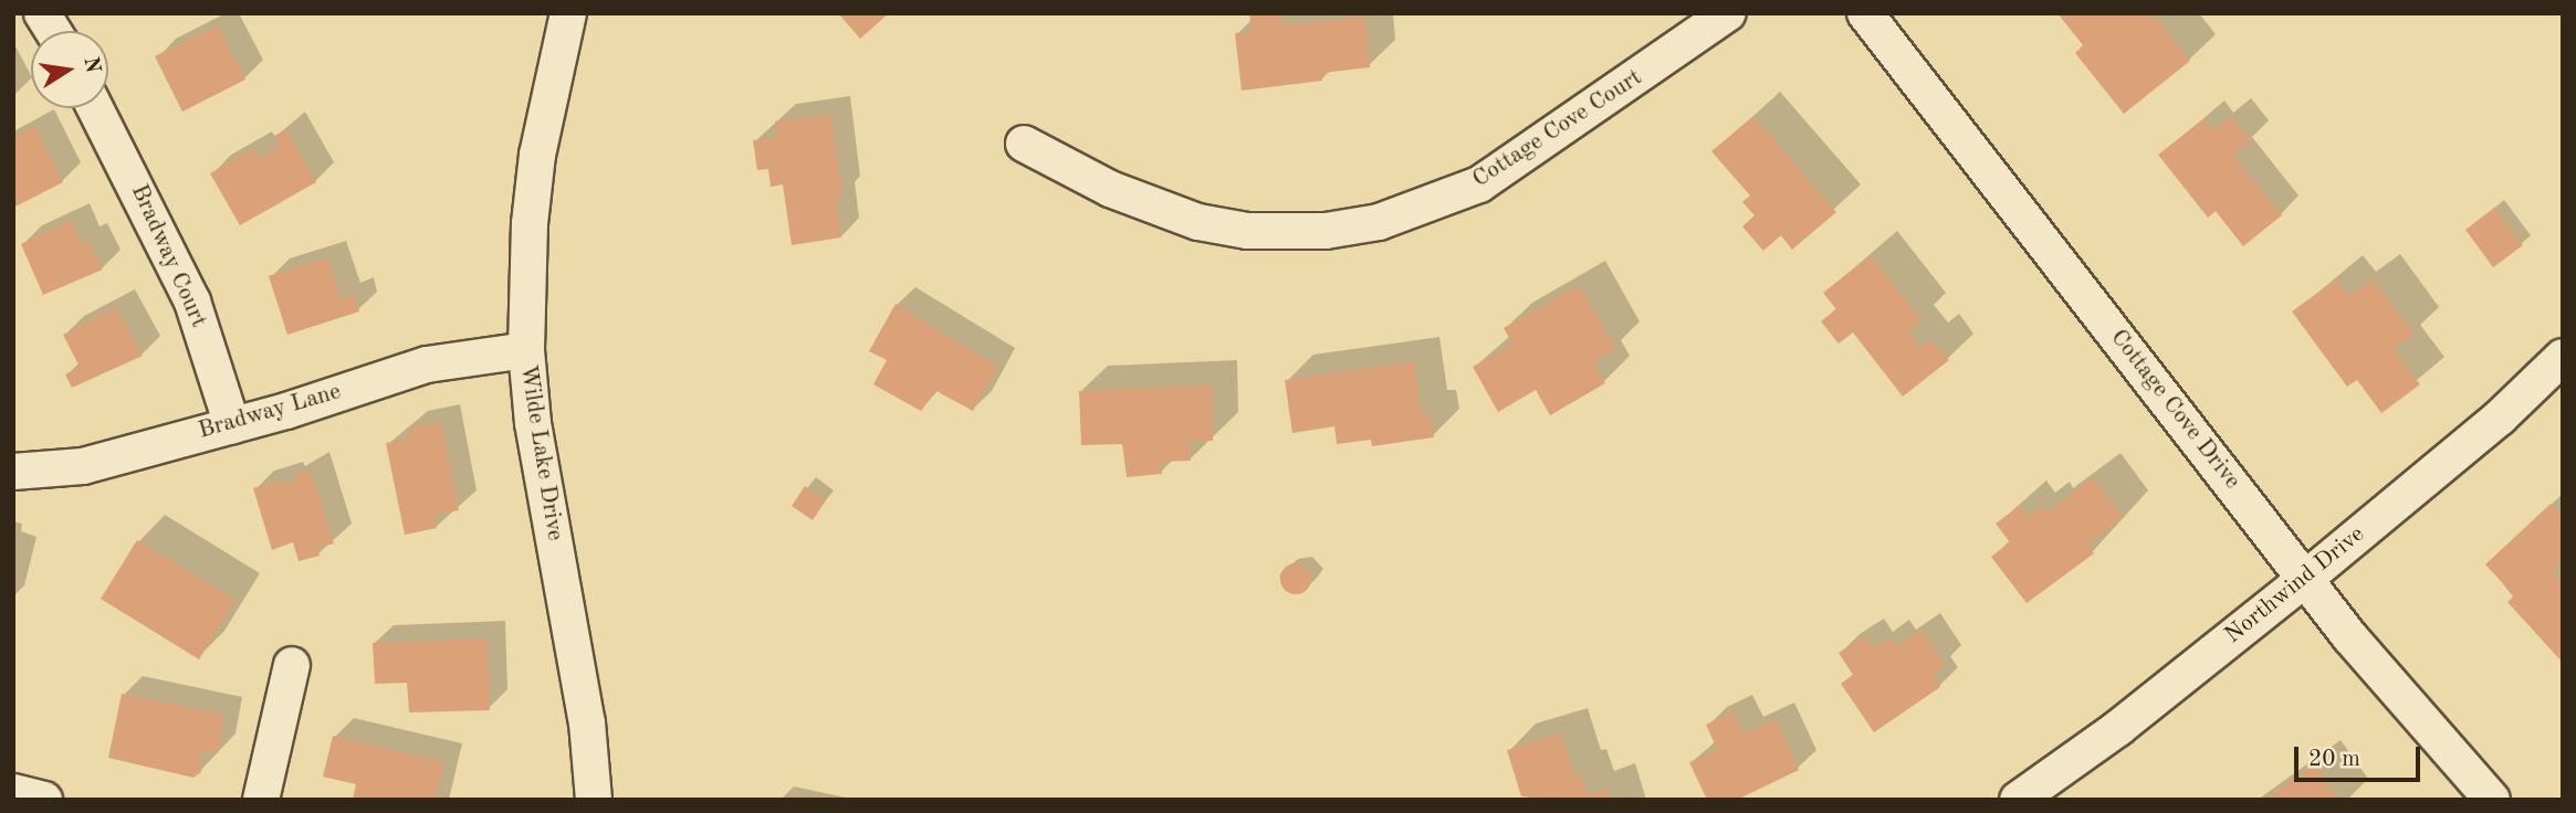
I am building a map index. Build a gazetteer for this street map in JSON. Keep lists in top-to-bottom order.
{
  "streets": {
    "street": [
      "Cottage Cove Court",
      "Bradway Court",
      "Cottage Cove Drive",
      "Bradway Lane",
      "Wilde Lake Drive",
      "Northwind Drive"
    ]
  },
  "crossings": [
    ["Bradway Court", "Bradway Lane"],
    ["Cottage Cove Drive", "Northwind Drive"],
    ["Bradway Lane", "Wilde Lake Drive"]
  ],
  "scale_bar": "20 m",
  "north": "right"
}
